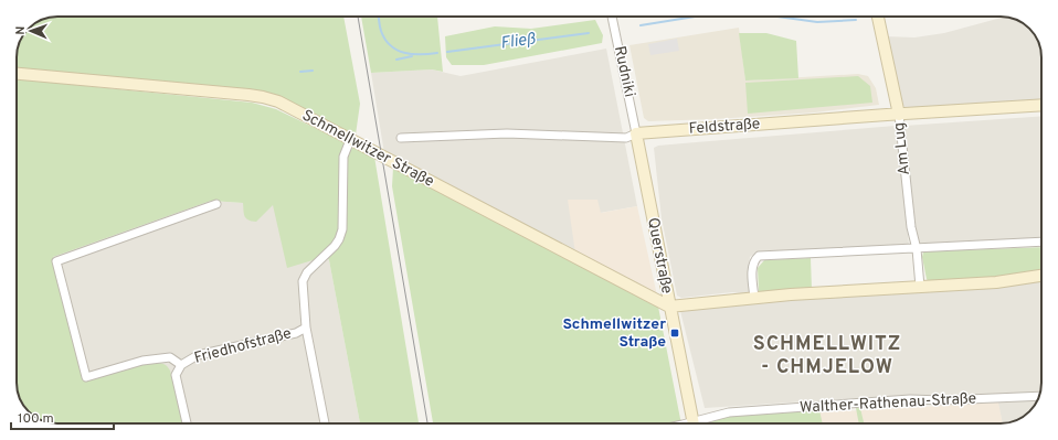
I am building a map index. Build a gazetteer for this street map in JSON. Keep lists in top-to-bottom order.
{
  "streets": {
    "street": [
      "Rudniki",
      "Feldstraße",
      "Schmellwitzer Straße",
      "Am Lug",
      "Querstraße",
      "Friedhofstraße",
      "Walther-Rathenau-Straße"
    ]
  },
  "crossings": [
    ["Rudniki", "Feldstraße"],
    ["Rudniki", "Querstraße"],
    ["Feldstraße", "Am Lug"],
    ["Feldstraße", "Querstraße"],
    ["Schmellwitzer Straße", "Querstraße"],
    ["Schmellwitzer Straße", "Friedhofstraße"]
  ],
  "districts": ["SCHMELLWITZ - CHMJELOW"],
  "water": ["Fließ"],
  "places": {
    "transit": ["Schmellwitzer Straße"]
  },
  "scale_bar": "100 m",
  "north": "left"
}
